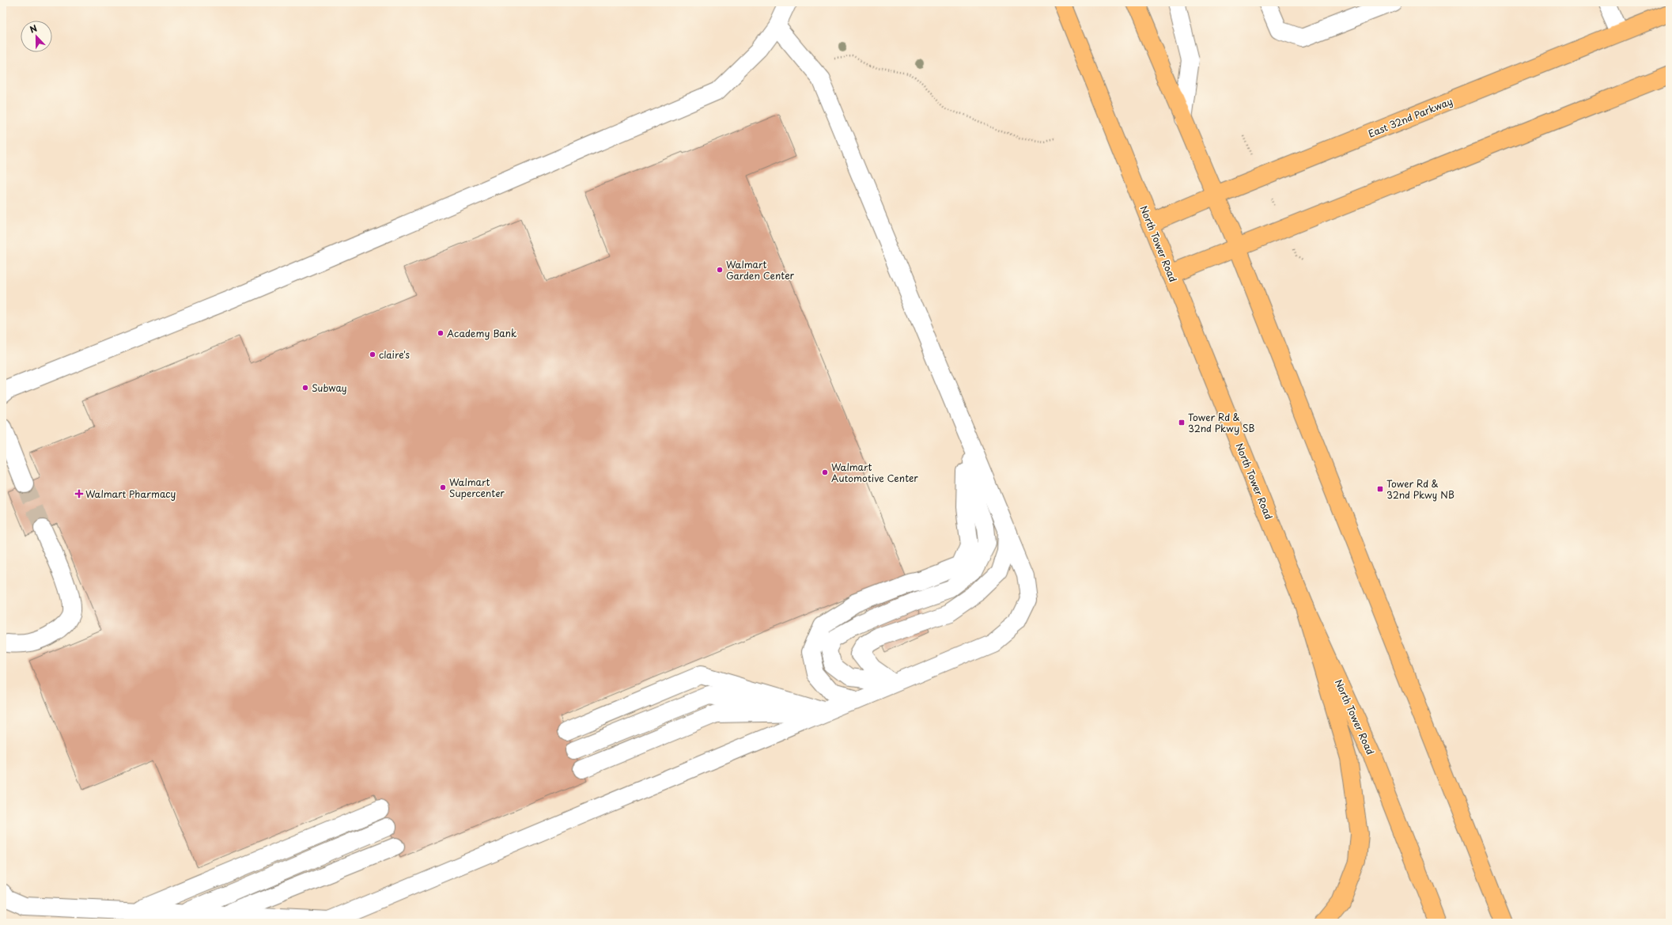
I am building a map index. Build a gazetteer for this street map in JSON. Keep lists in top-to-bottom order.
{
  "streets": {
    "main road": ["East 32nd Parkway", "North Tower Road"]
  },
  "crossings": [
    ["East 32nd Parkway", "North Tower Road"]
  ],
  "places": {
    "other": [
      "Walmart Garden Center",
      "Academy Bank",
      "claire's",
      "Subway",
      "Walmart Automotive Center",
      "Walmart Supercenter"
    ],
    "transit": ["Tower Rd & 32nd Pkwy SB", "Tower Rd & 32nd Pkwy NB"],
    "health": ["Walmart Pharmacy"]
  },
  "north": "top"
}
